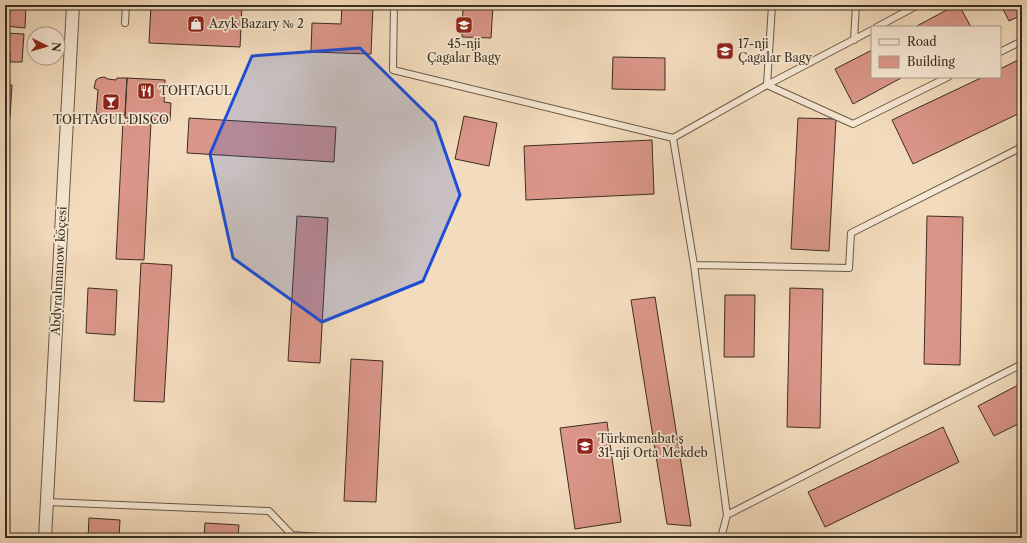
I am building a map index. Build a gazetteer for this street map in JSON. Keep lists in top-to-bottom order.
{
  "streets": {
    "street": ["Abdyrahmanow köçesi"]
  },
  "places": {
    "shop": ["Azyk Bazary № 2"],
    "school or university": ["45-nji Çagalar Bagy", "17-nji Çagalar Bagy", "Türkmenabat ş 31-nji Orta Mekdeb"],
    "restaurant": ["TOHTAGUL"],
    "bar": ["TOHTAGUL DISCO"]
  },
  "legend": ["Road", "Building"],
  "north": "right"
}
